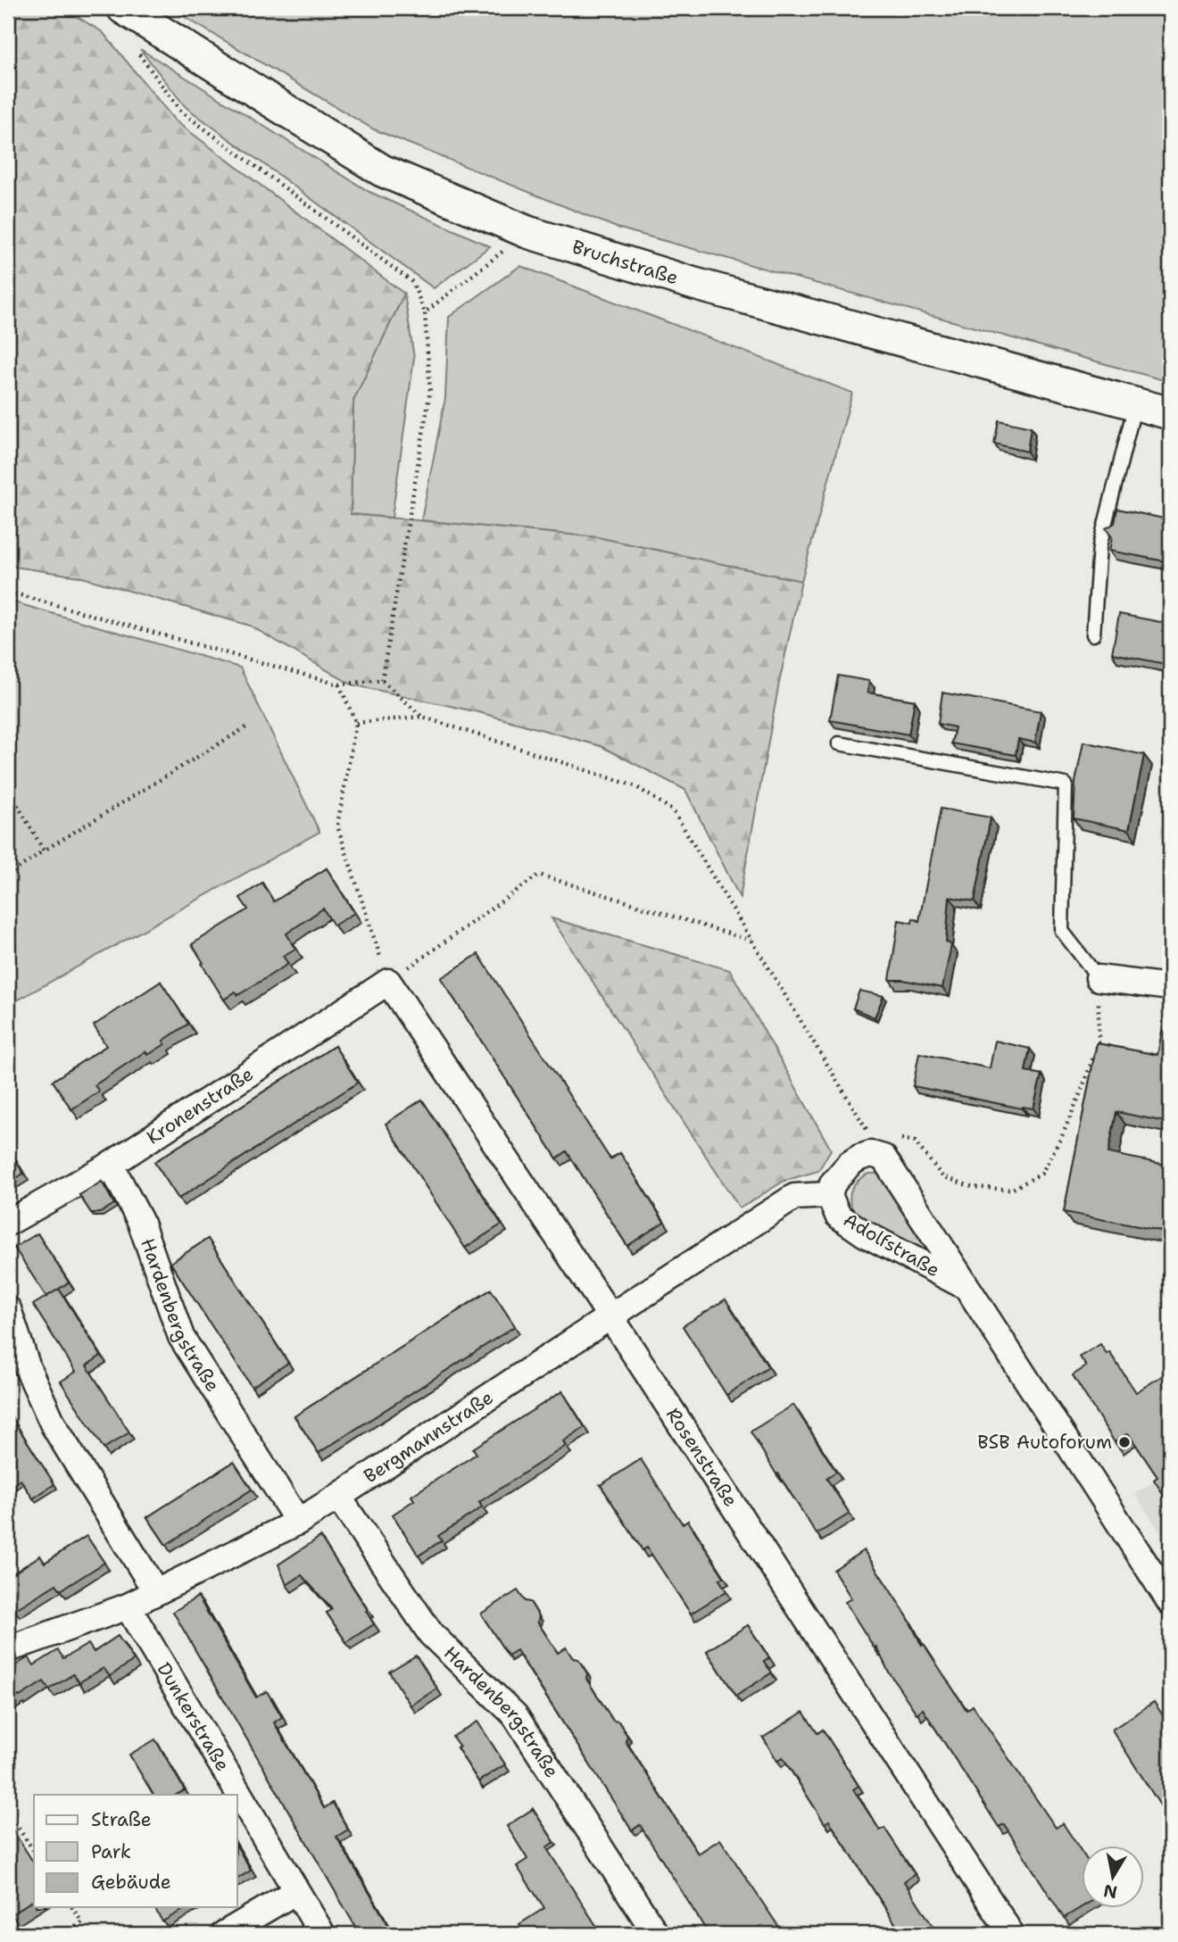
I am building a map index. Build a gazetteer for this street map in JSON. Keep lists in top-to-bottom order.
{
  "streets": {
    "street": [
      "Bruchstraße",
      "Kronenstraße",
      "Adolfstraße",
      "Hardenbergstraße",
      "Bergmannstraße",
      "Rosenstraße",
      "Dunkerstraße"
    ]
  },
  "crossings": [
    ["Kronenstraße", "Hardenbergstraße"],
    ["Kronenstraße", "Rosenstraße"],
    ["Adolfstraße", "Bergmannstraße"],
    ["Hardenbergstraße", "Bergmannstraße"],
    ["Bergmannstraße", "Rosenstraße"],
    ["Bergmannstraße", "Dunkerstraße"]
  ],
  "places": ["BSB Autoforum"],
  "legend": ["Straße", "Park", "Gebäude"],
  "north": "bottom"
}
